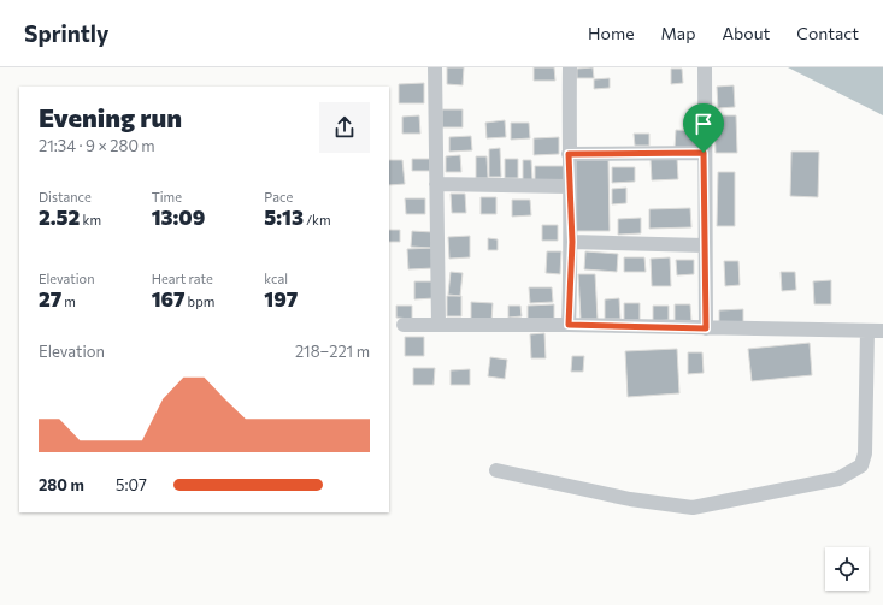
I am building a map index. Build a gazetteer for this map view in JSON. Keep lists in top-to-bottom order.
{
  "page": {
    "header": "Sprintly",
    "nav": [
      "Home",
      "Map",
      "About",
      "Contact"
    ],
    "heading": ["Evening run", "21:34 · 9 × 280 m"],
    "stats": [
      ["Distance", "2.52 km"],
      ["Time", "13:09"],
      ["Pace", "5:13 /km"],
      ["Elevation", "27 m"],
      ["Heart rate", "167 bpm"],
      ["kcal", "197"]
    ],
    "chart": ["Elevation", "218–221 m"],
    "list": [
      {
        "name": "280 m",
        "note": "5:07"
      }
    ]
  }
}
